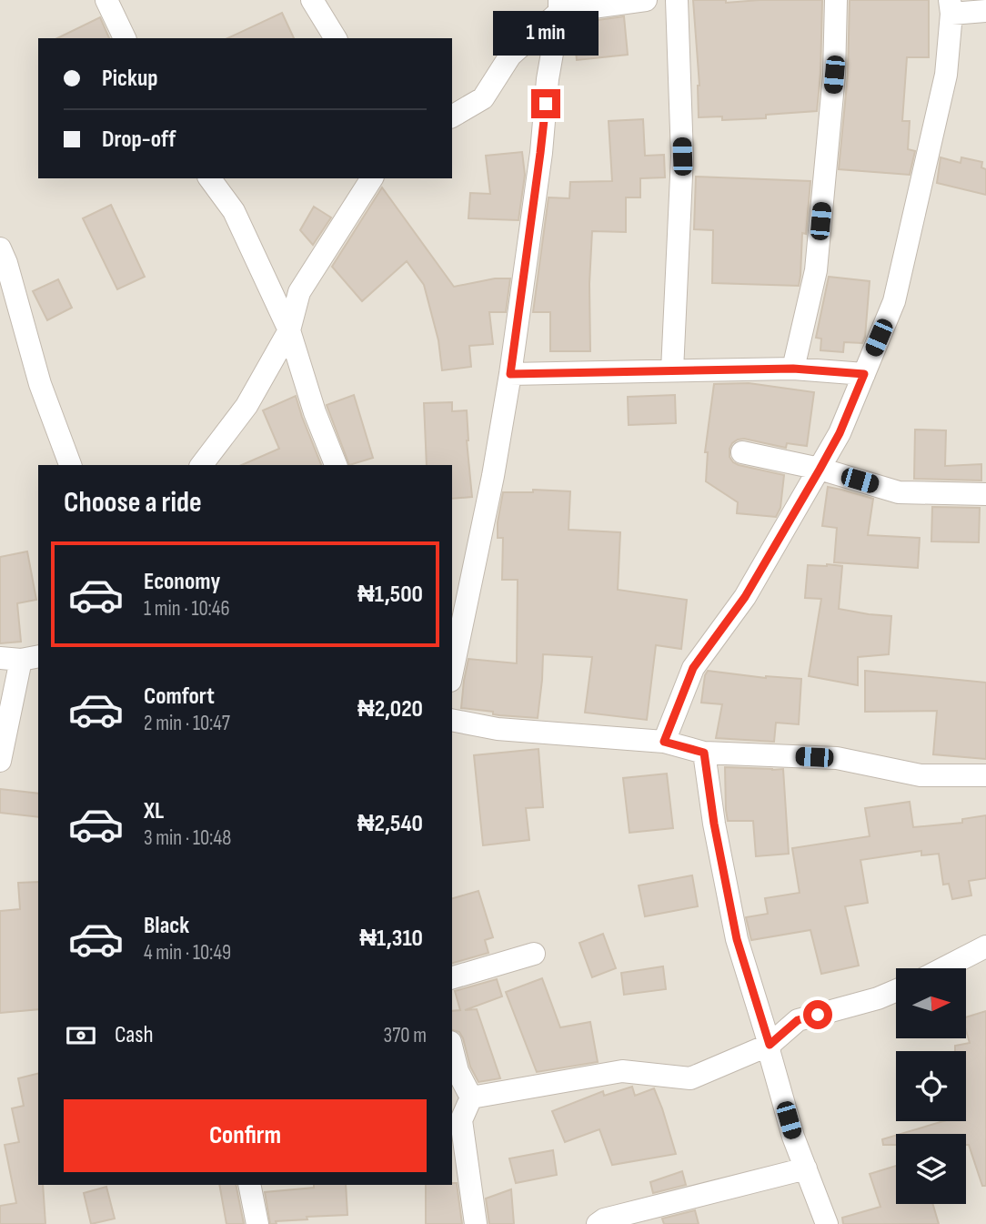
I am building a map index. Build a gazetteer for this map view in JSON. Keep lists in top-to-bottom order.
{
  "north": "right",
  "page": {
    "bubble": "1 min",
    "banner": ["Pickup", "Drop-off"],
    "heading": "Choose a ride",
    "list": [
      {
        "name": "Economy",
        "note": "1 min · 10:46",
        "value": "₦1,500"
      },
      {
        "name": "Comfort",
        "note": "2 min · 10:47",
        "value": "₦2,020"
      },
      {
        "name": "XL",
        "note": "3 min · 10:48",
        "value": "₦2,540"
      },
      {
        "name": "Black",
        "note": "4 min · 10:49",
        "value": "₦1,310"
      }
    ],
    "pay": ["Cash", "370 m"],
    "buttons": "Confirm"
  }
}
